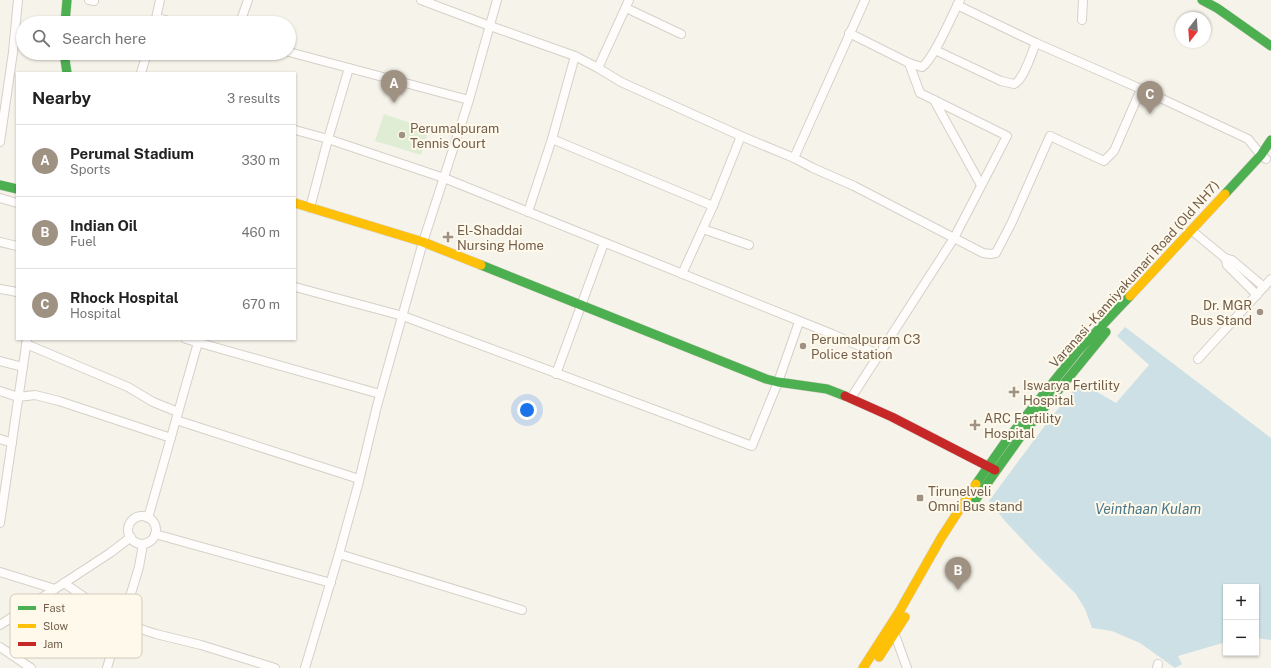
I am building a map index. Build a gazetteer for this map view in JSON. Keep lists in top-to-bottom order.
{
  "streets": {
    "street": ["Varanasi - Kanniyakumari Road (Old NH7)"]
  },
  "water": ["Veinthaan Kulam"],
  "places": {
    "other": ["Perumalpuram Tennis Court", "Dr. MGR Bus Stand", "Perumalpuram C3 Police station"],
    "health": ["El-Shaddai Nursing Home", "Iswarya Fertility Hospital", "ARC Fertility Hospital"],
    "transit": ["Tirunelveli Omni Bus stand"]
  },
  "legend": ["Fast", "Slow", "Jam"],
  "north": "bottom",
  "page": {
    "search": "Search here",
    "pins": ["A", "C", "B"],
    "heading": ["Nearby", "3 results"],
    "list": [
      {
        "mark": "A",
        "name": "Perumal Stadium",
        "note": "Sports",
        "value": "330 m"
      },
      {
        "mark": "B",
        "name": "Indian Oil",
        "note": "Fuel",
        "value": "460 m"
      },
      {
        "mark": "C",
        "name": "Rhock Hospital",
        "note": "Hospital",
        "value": "670 m"
      }
    ],
    "map_buttons": ["+", "−"]
  }
}
